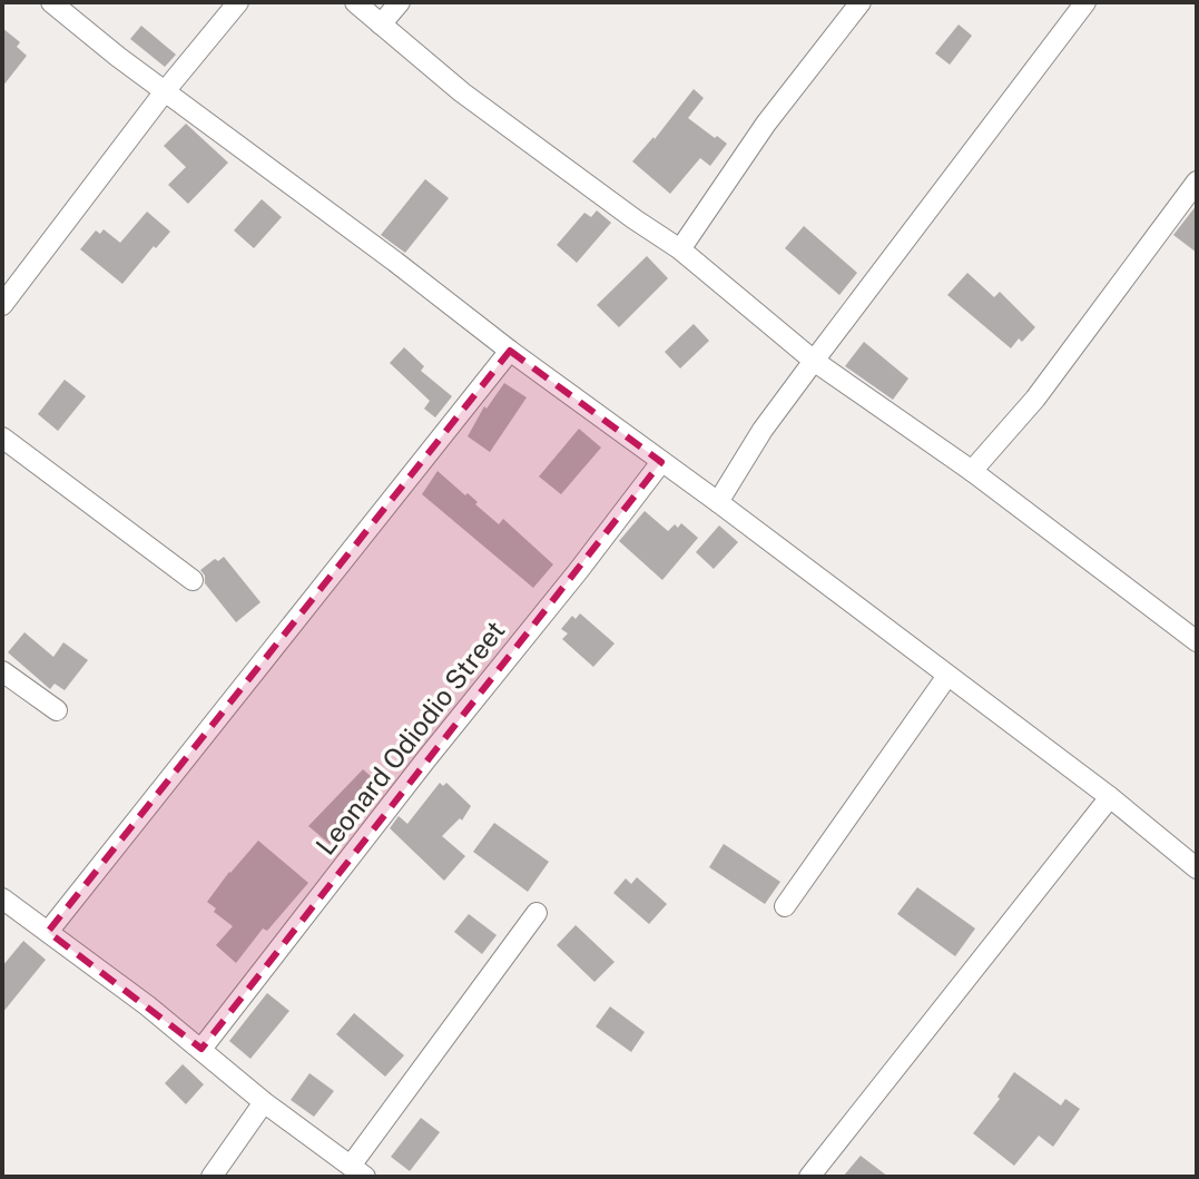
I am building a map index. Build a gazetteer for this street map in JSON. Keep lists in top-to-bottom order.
{
  "streets": {
    "street": ["Leonard Odiodio Street"]
  }
}
